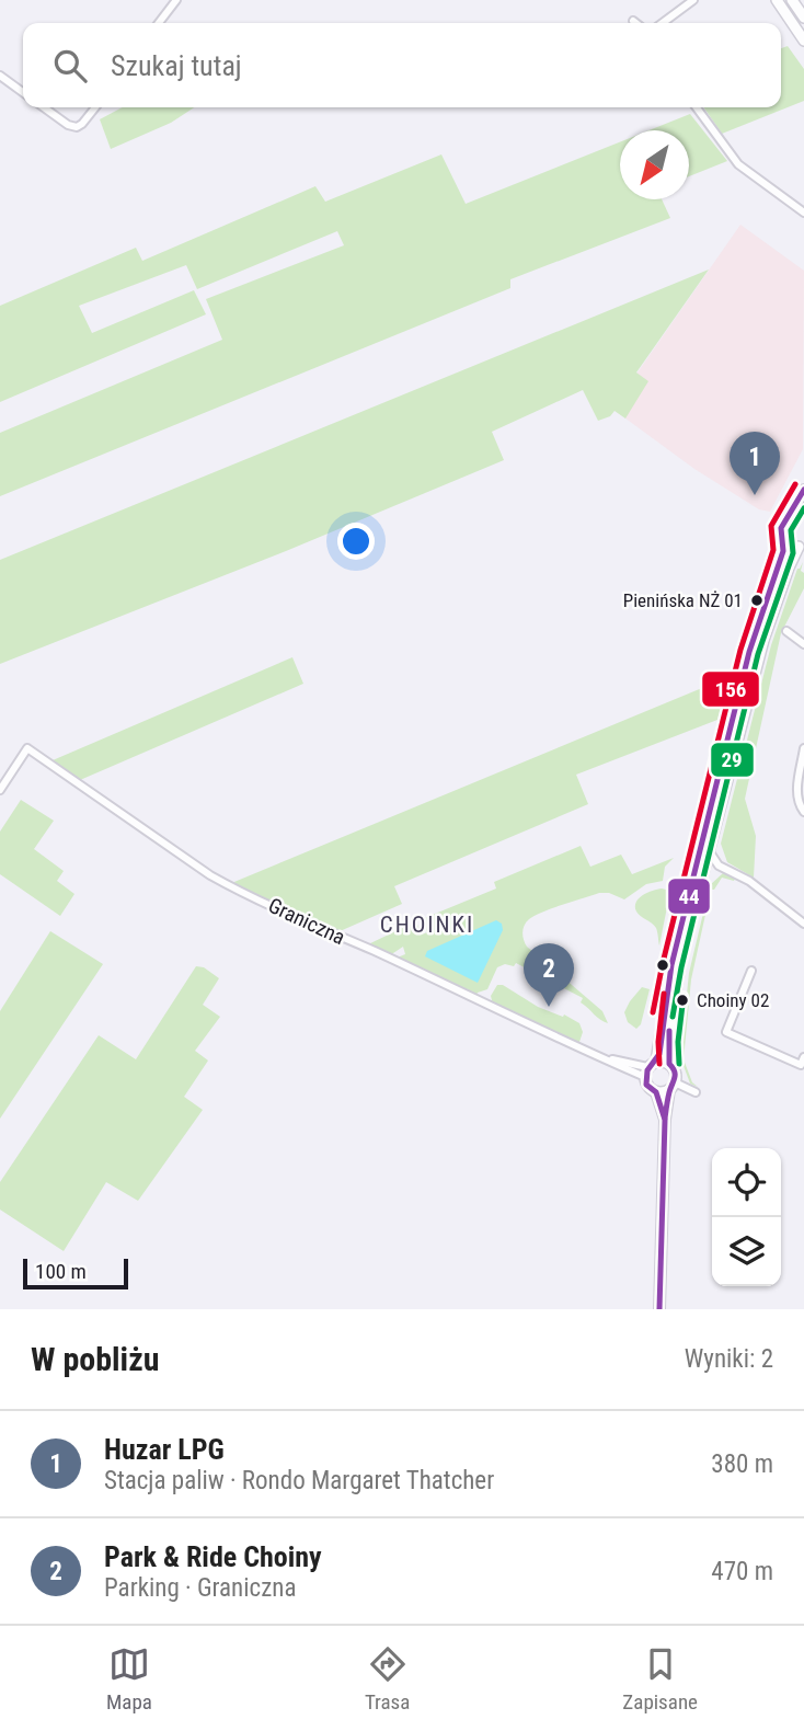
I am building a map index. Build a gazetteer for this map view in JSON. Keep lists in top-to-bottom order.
{
  "streets": {
    "street": ["Graniczna"]
  },
  "districts": ["CHOINKI"],
  "places": ["Pienińska NŻ 01", "Choiny 02"],
  "lines": ["transit line 156", "transit line 44", "transit line 29"],
  "scale_bar": "100 m",
  "north": "bottom left",
  "page": {
    "search": "Szukaj tutaj",
    "pins": ["1", "2"],
    "scale": "100 m",
    "heading": ["W pobliżu", "Wyniki: 2"],
    "list": [
      {
        "mark": "1",
        "name": "Huzar LPG",
        "note": "Stacja paliw · Rondo Margaret Thatcher",
        "value": "380 m"
      },
      {
        "mark": "2",
        "name": "Park & Ride Choiny",
        "note": "Parking · Graniczna",
        "value": "470 m"
      }
    ],
    "nav": ["Mapa", "Trasa", "Zapisane"]
  }
}
